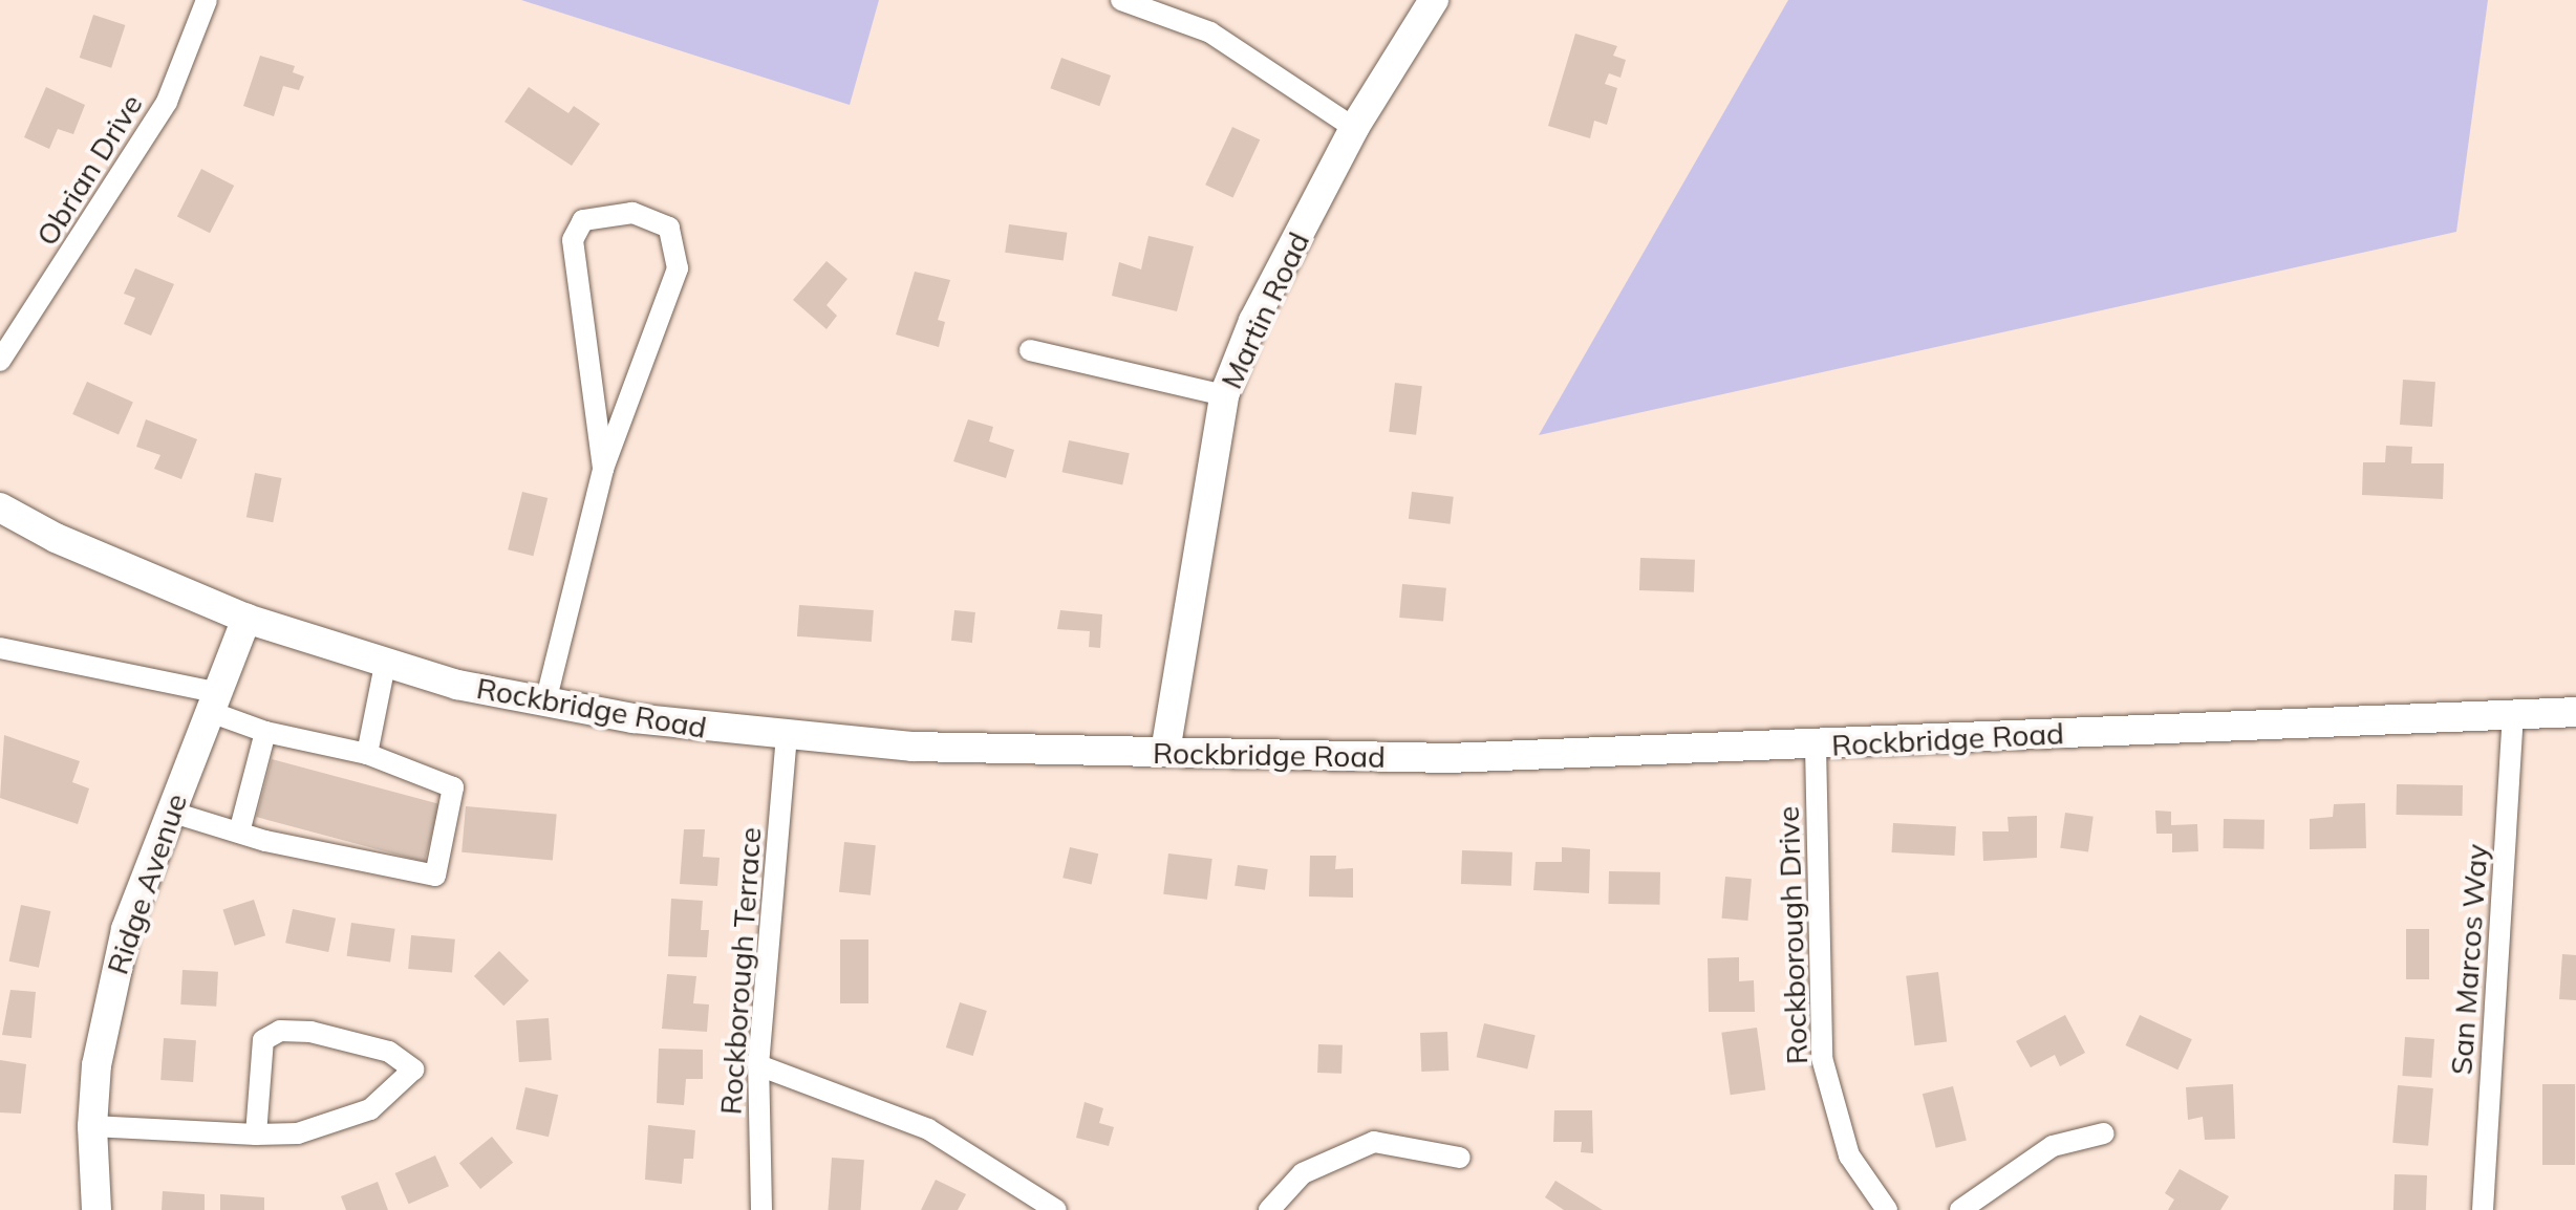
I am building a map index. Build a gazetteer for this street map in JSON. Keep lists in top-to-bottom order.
{
  "streets": {
    "main road": ["Martin Road", "Rockbridge Road", "Ridge Avenue"],
    "street": [
      "Obrian Drive",
      "Rockborough Drive",
      "San Marcos Way",
      "Rockborough Terrace"
    ]
  },
  "crossings": [
    ["Martin Road", "Rockbridge Road"],
    ["Rockbridge Road", "Ridge Avenue"],
    ["Rockbridge Road", "Rockborough Drive"],
    ["Rockbridge Road", "San Marcos Way"],
    ["Rockbridge Road", "Rockborough Terrace"]
  ]
}
